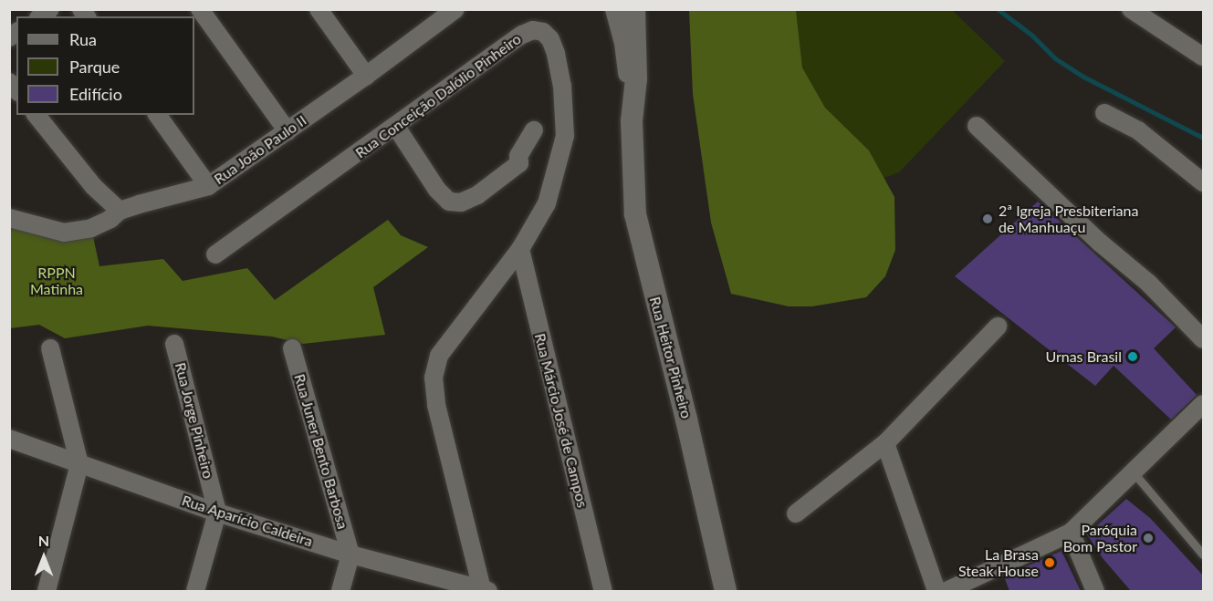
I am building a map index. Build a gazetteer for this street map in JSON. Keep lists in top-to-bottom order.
{
  "streets": {
    "street": [
      "Rua Conceição Dalólio Pinheiro",
      "Rua João Paulo II",
      "Rua Heitor Pinheiro",
      "Rua Jorge Pinheiro",
      "Rua Márcio José de Campos",
      "Rua Juner Bento Barbosa",
      "Rua Aparício Caldeira"
    ]
  },
  "crossings": [
    ["Rua Conceição Dalólio Pinheiro", "Rua Márcio José de Campos"],
    ["Rua Conceição Dalólio Pinheiro", "Rua Aparício Caldeira"],
    ["Rua Jorge Pinheiro", "Rua Aparício Caldeira"],
    ["Rua Juner Bento Barbosa", "Rua Aparício Caldeira"]
  ],
  "parks": ["RPPN Matinha"],
  "places": [
    "2ª Igreja Presbiteriana de Manhuaçu",
    "Urnas Brasil",
    "Paróquia Bom Pastor",
    "La Brasa Steak House"
  ],
  "legend": ["Rua", "Parque", "Edifício"],
  "north": "top"
}
